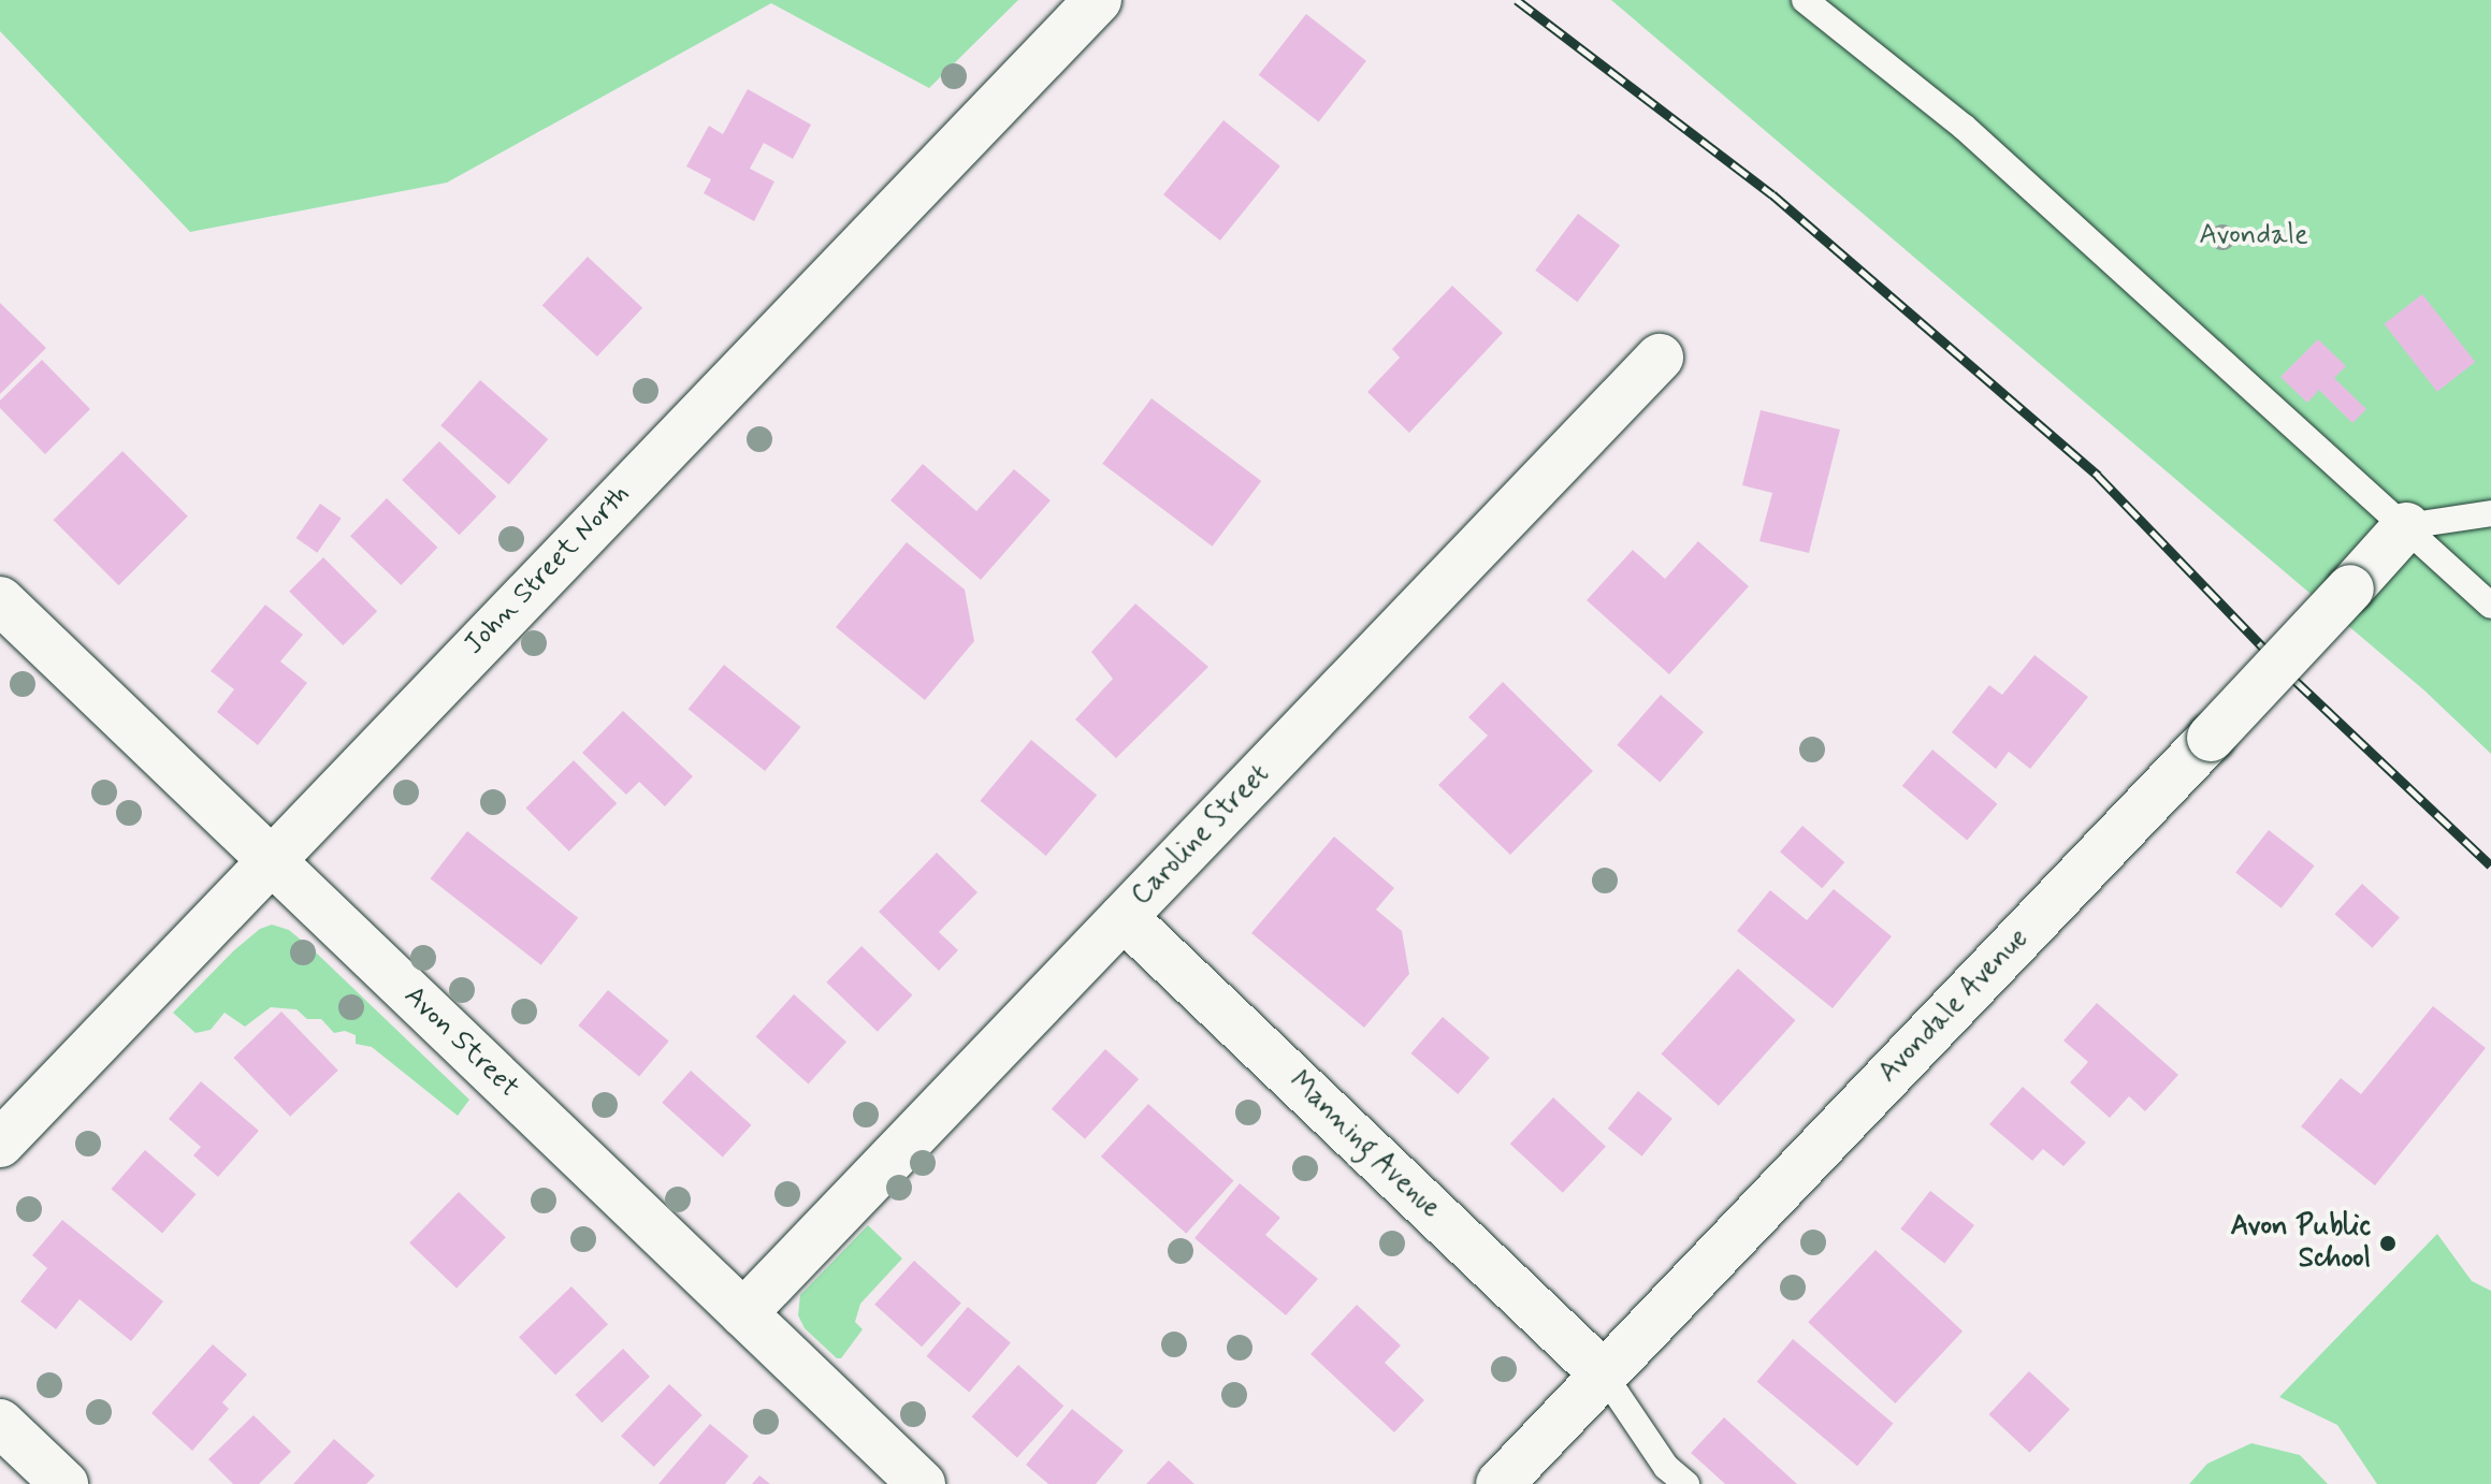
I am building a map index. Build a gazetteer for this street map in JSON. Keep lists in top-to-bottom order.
{
  "streets": {
    "street": [
      "John Street North",
      "Caroline Street",
      "Avondale Avenue",
      "Avon Street",
      "Manning Avenue"
    ]
  },
  "crossings": [
    ["John Street North", "Avon Street"],
    ["Caroline Street", "Avon Street"],
    ["Caroline Street", "Manning Avenue"],
    ["Avondale Avenue", "Manning Avenue"]
  ],
  "parks": ["Avondale"],
  "places": ["Avon Public School"]
}
